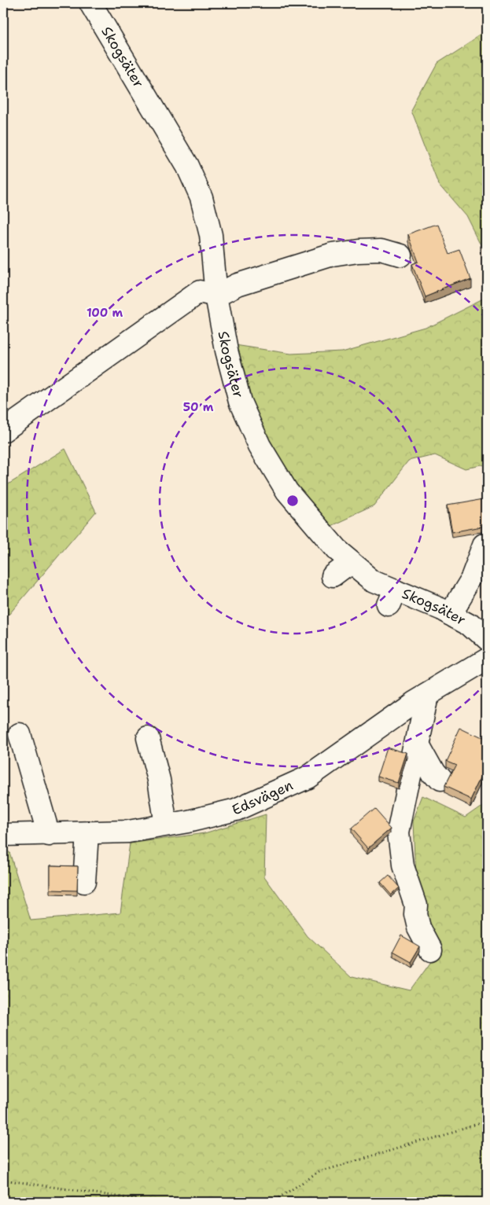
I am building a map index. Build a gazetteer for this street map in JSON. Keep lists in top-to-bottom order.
{
  "streets": {
    "street": ["Skogsäter", "Edsvägen"]
  },
  "rings": ["100 m", "50 m"]
}
